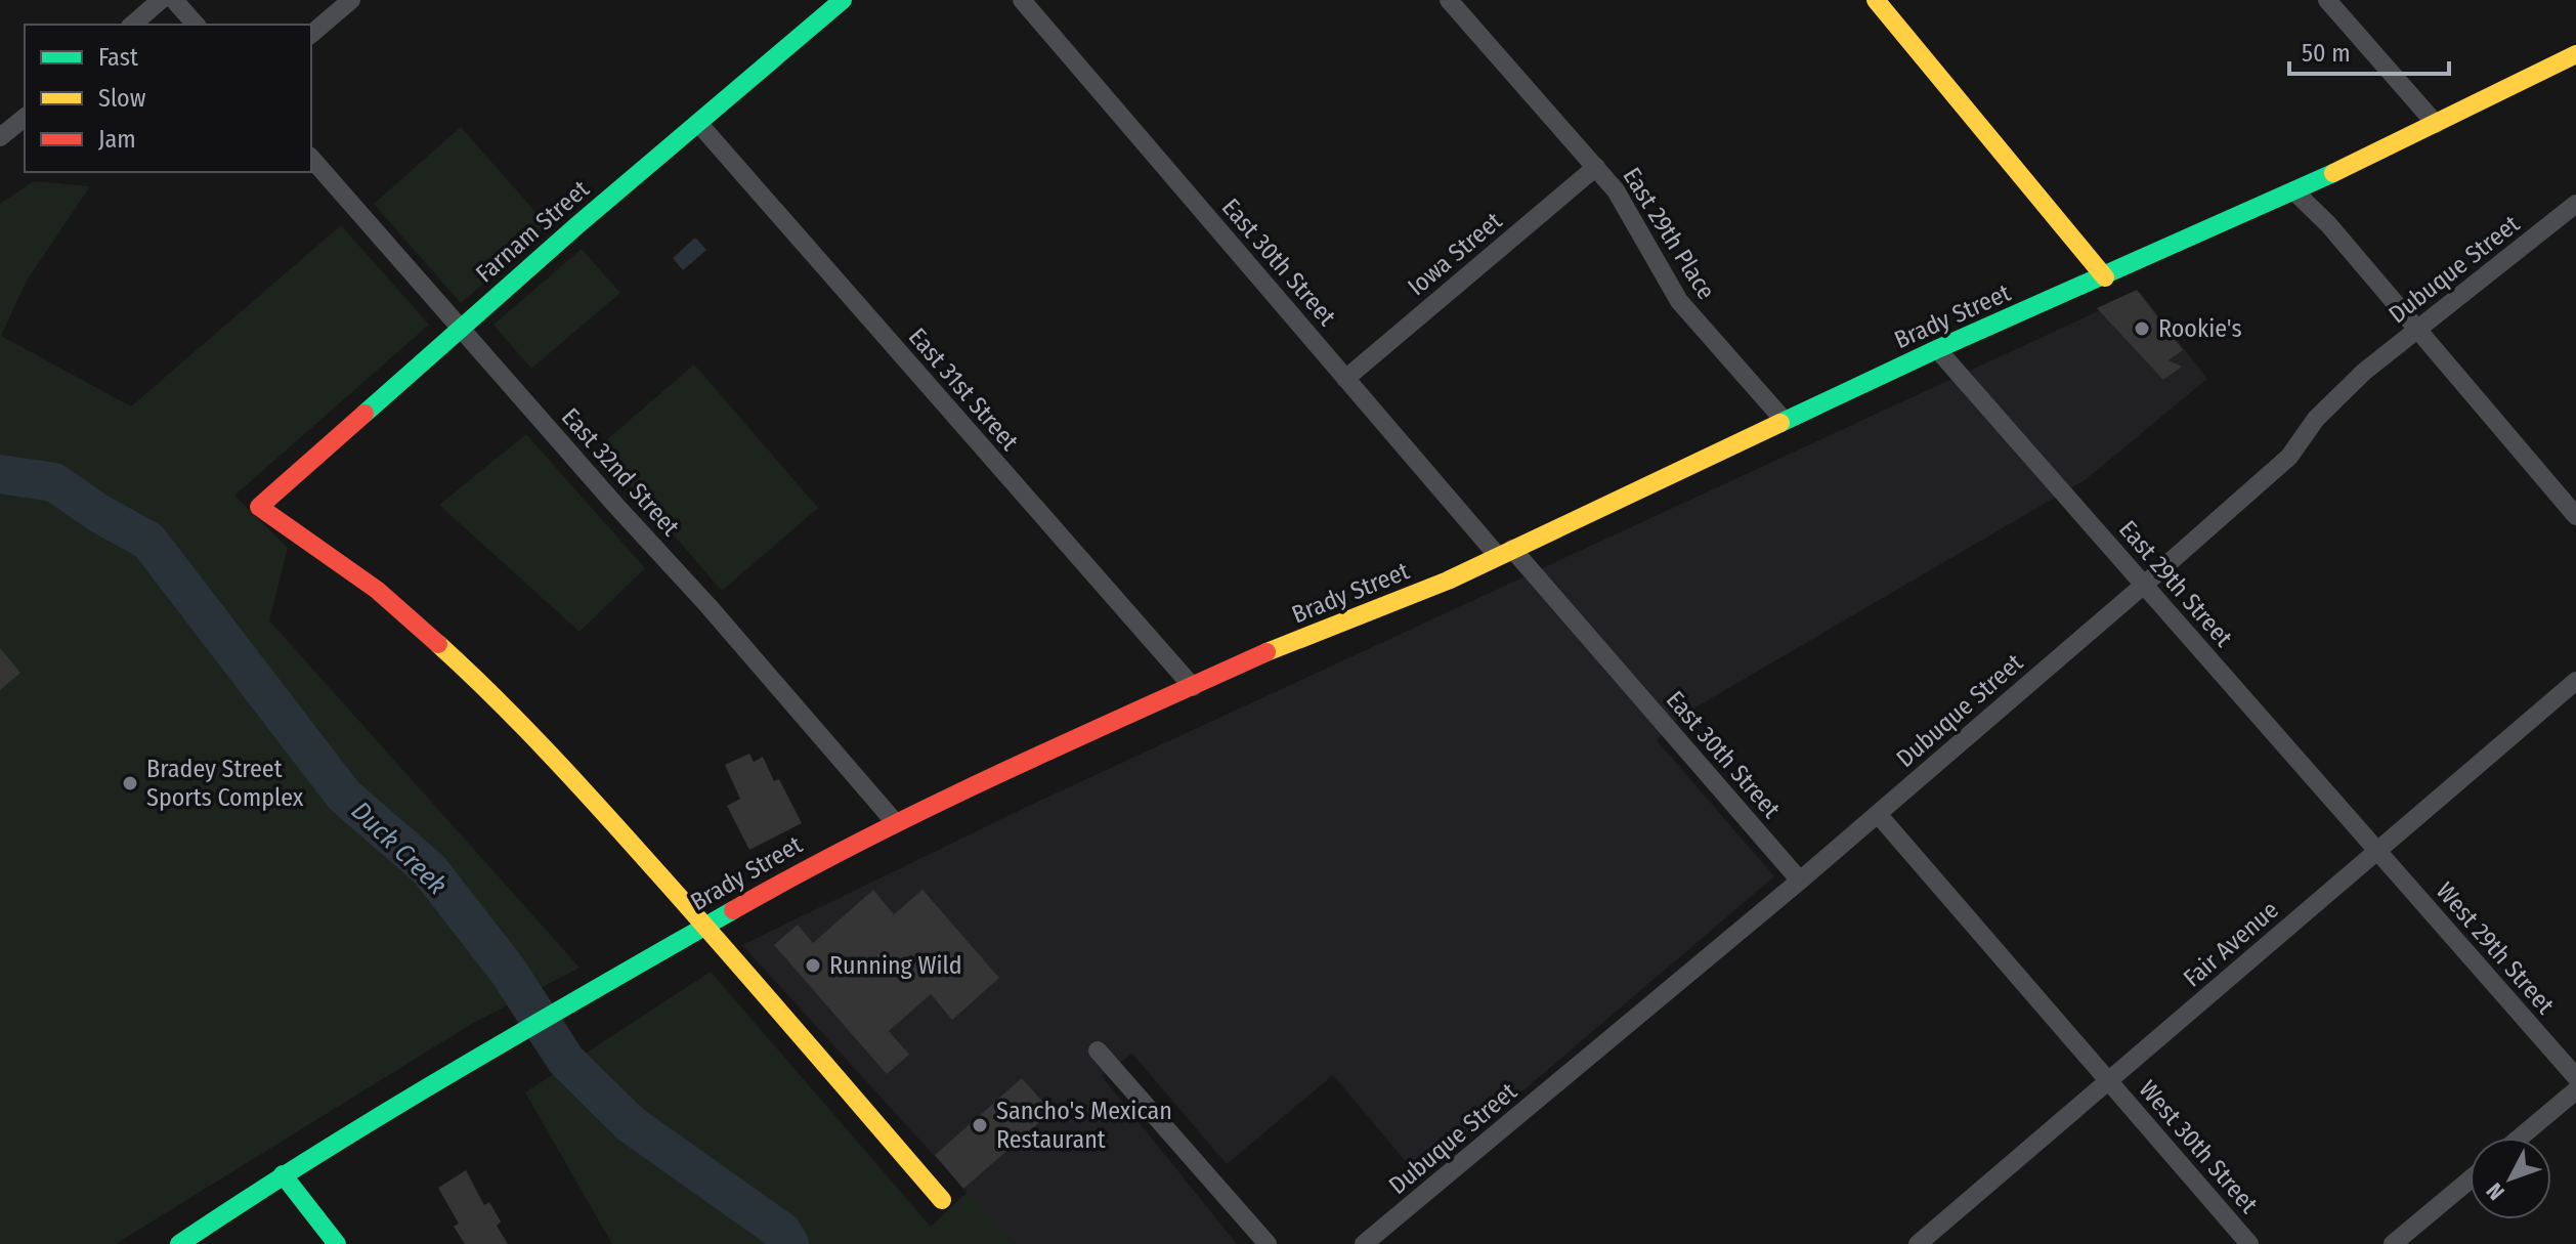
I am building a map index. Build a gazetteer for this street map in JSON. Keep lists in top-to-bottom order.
{
  "streets": {
    "main road": ["Farnam Street", "Brady Street"],
    "street": [
      "East 29th Place",
      "Iowa Street",
      "East 30th Street",
      "Dubuque Street",
      "East 31st Street",
      "East 32nd Street",
      "East 29th Street",
      "Fair Avenue",
      "West 29th Street",
      "West 30th Street"
    ]
  },
  "crossings": [
    ["Farnam Street", "Brady Street"],
    ["Farnam Street", "East 31st Street"],
    ["Farnam Street", "East 32nd Street"],
    ["East 29th Place", "Iowa Street"],
    ["East 29th Place", "Brady Street"],
    ["Iowa Street", "East 30th Street"],
    ["East 30th Street", "Dubuque Street"],
    ["East 30th Street", "Brady Street"],
    ["Dubuque Street", "East 29th Street"],
    ["Brady Street", "East 31st Street"],
    ["Brady Street", "East 32nd Street"],
    ["Brady Street", "East 29th Street"],
    ["East 29th Street", "Fair Avenue"],
    ["East 29th Street", "West 29th Street"],
    ["Fair Avenue", "West 29th Street"],
    ["Fair Avenue", "West 30th Street"]
  ],
  "water": ["Duck Creek"],
  "places": [
    "Rookie's",
    "Bradey Street Sports Complex",
    "Running Wild",
    "Sancho's Mexican Restaurant"
  ],
  "legend": ["Fast", "Slow", "Jam"],
  "scale_bar": "50 m",
  "north": "bottom left"
}
